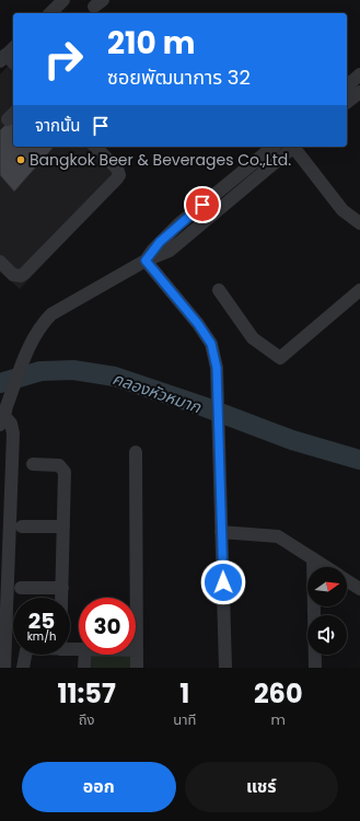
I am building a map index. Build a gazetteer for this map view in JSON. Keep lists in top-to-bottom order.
{
  "water": ["คลองหัวหมาก"],
  "places": ["Bangkok Beer & Beverages Co.,Ltd."],
  "north": "right",
  "page": {
    "turn": ["210 m", "ซอยพัฒนาการ 32"],
    "then": "จากนั้น",
    "speed": "25 km/h",
    "limit": "30",
    "eta": [
      "11:57",
      "ถึง",
      "1",
      "นาที",
      "260",
      "m"
    ],
    "buttons": ["ออก", "แชร์"]
  }
}
